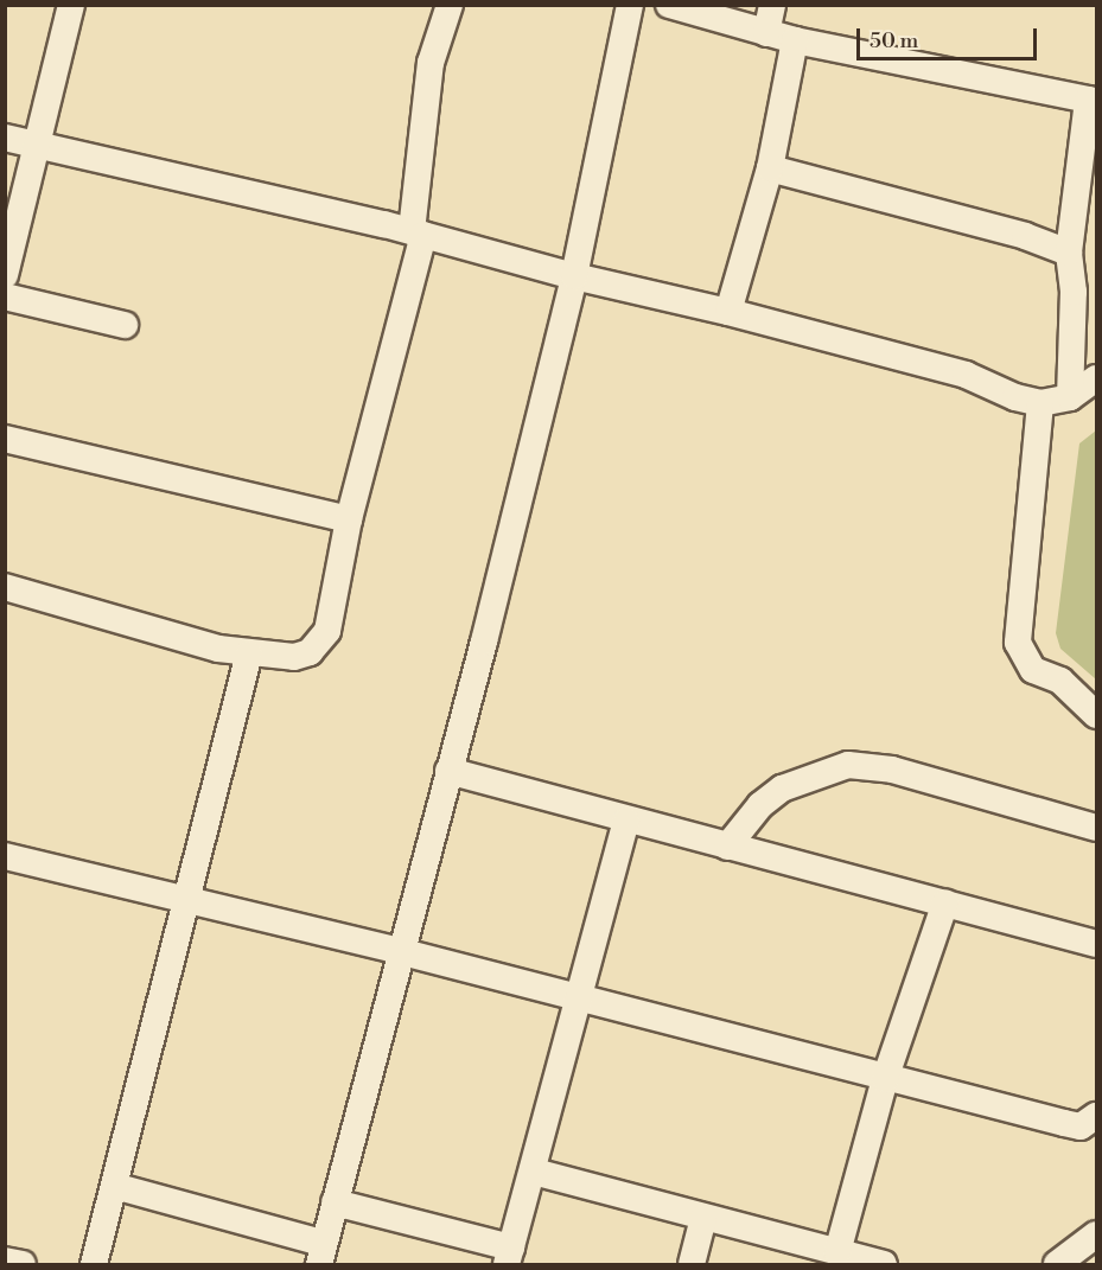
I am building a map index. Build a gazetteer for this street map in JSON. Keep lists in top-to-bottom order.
{
  "scale_bar": "50 m"
}
